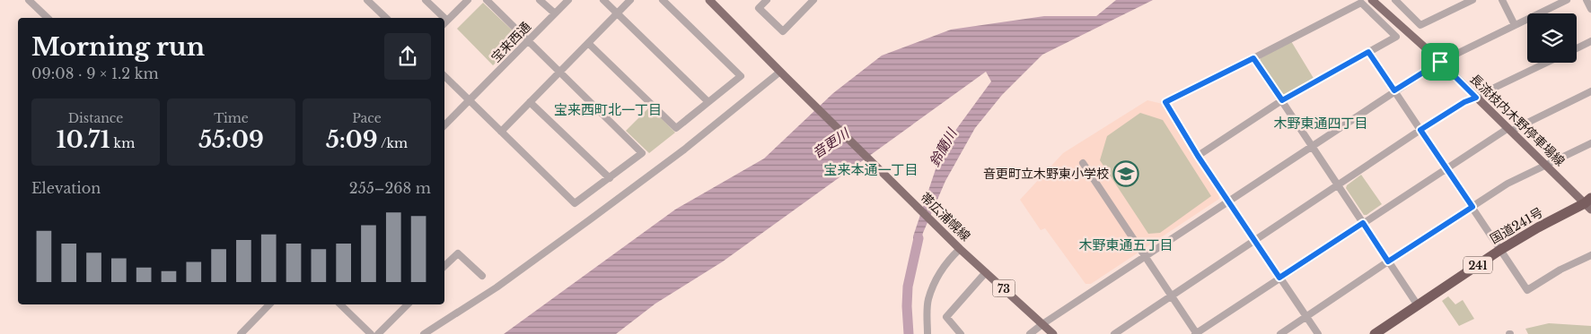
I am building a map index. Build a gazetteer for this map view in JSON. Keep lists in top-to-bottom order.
{
  "streets": {
    "highway": ["国道241号", "241"],
    "main road": ["長流枝内木野停車場線", "帯広浦幌線", "73"],
    "street": ["宝来西通"]
  },
  "crossings": [
    ["長流枝内木野停車場線", "国道241号"]
  ],
  "districts": [
    "宝来西町北一丁目",
    "木野東通四丁目",
    "宝来本通一丁目",
    "木野東通五丁目"
  ],
  "water": ["音更川", "鈴蘭川"],
  "places": {
    "school or university": ["音更町立木野東小学校"]
  },
  "page": {
    "heading": ["Morning run", "09:08 · 9 × 1.2 km"],
    "stats": [
      ["Distance", "10.71 km"],
      ["Time", "55:09"],
      ["Pace", "5:09 /km"]
    ],
    "chart": ["Elevation", "255–268 m"]
  }
}
